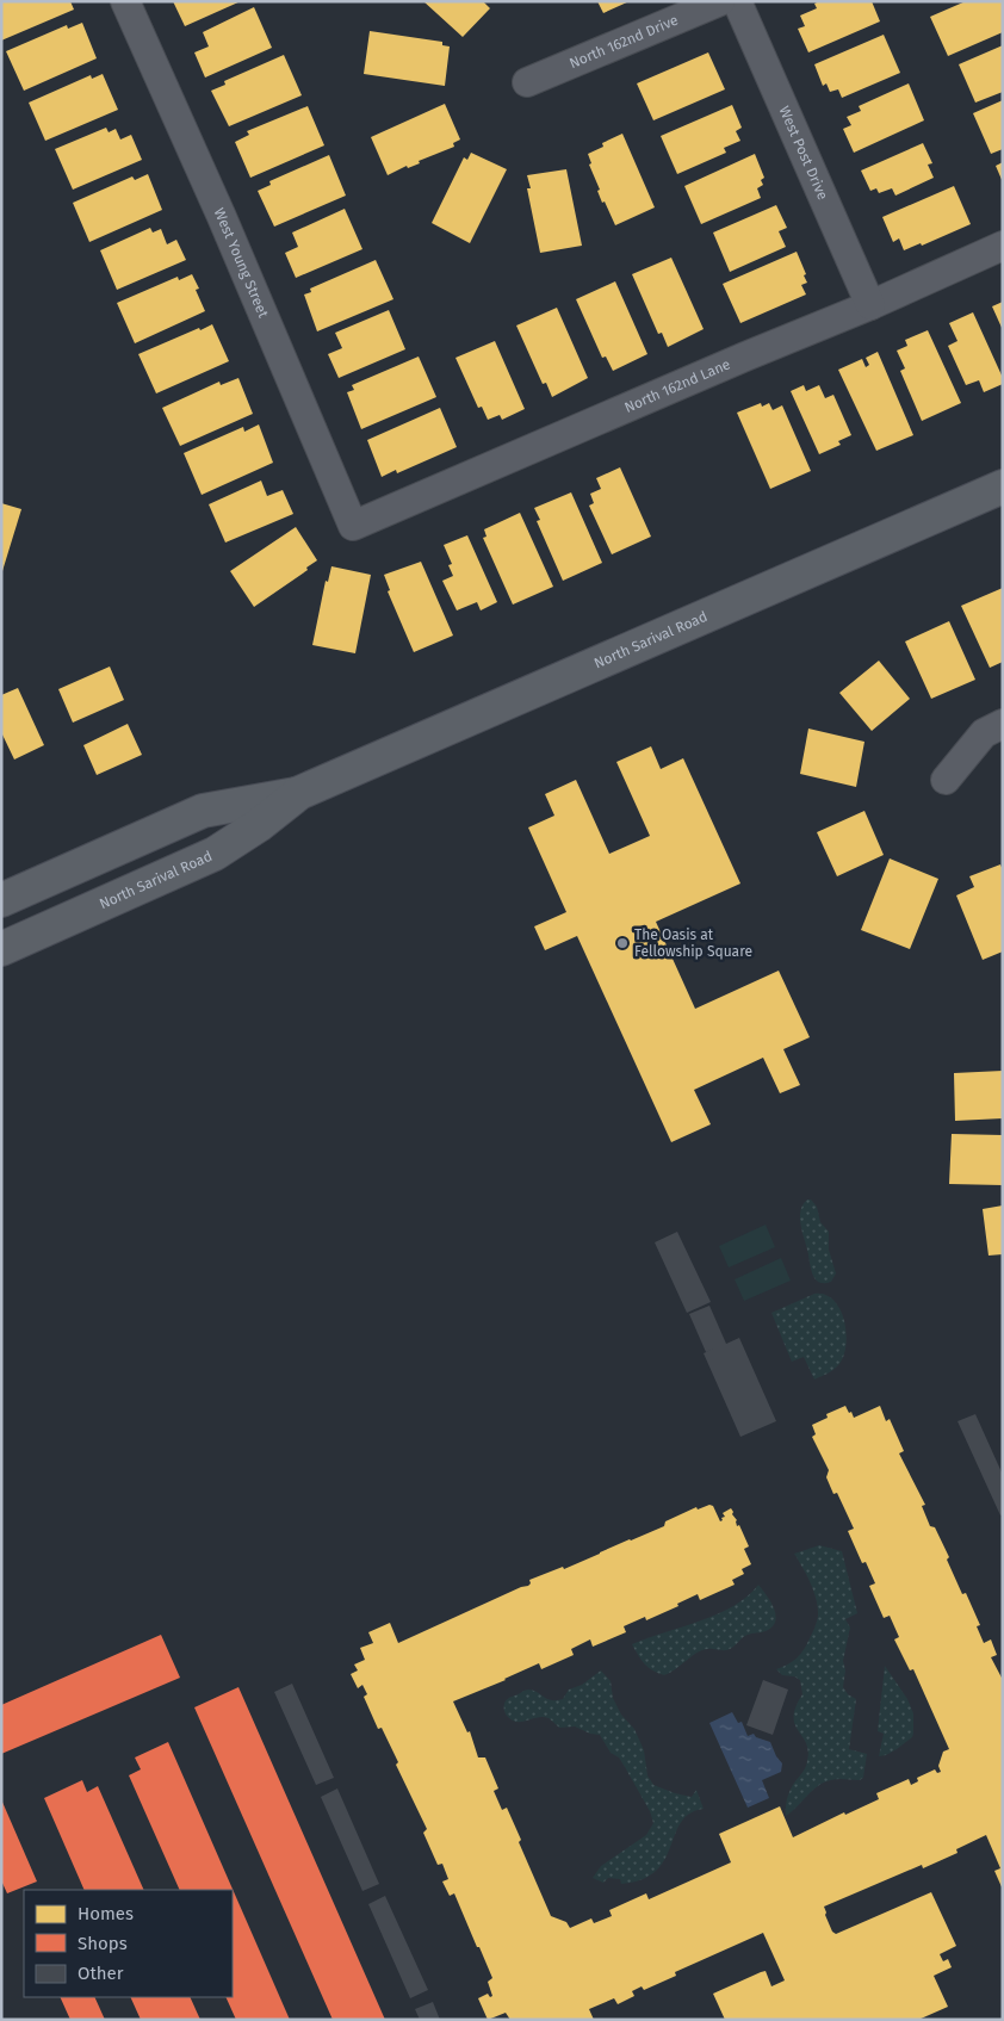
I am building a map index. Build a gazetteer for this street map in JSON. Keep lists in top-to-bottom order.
{
  "streets": {
    "main road": ["North Sarival Road"],
    "street": [
      "North 162nd Drive",
      "West Post Drive",
      "West Young Street",
      "North 162nd Lane"
    ]
  },
  "crossings": [
    ["West Post Drive", "North 162nd Lane"],
    ["West Young Street", "North 162nd Lane"]
  ],
  "places": ["The Oasis at Fellowship Square"],
  "legend": ["Homes", "Shops", "Other"]
}
